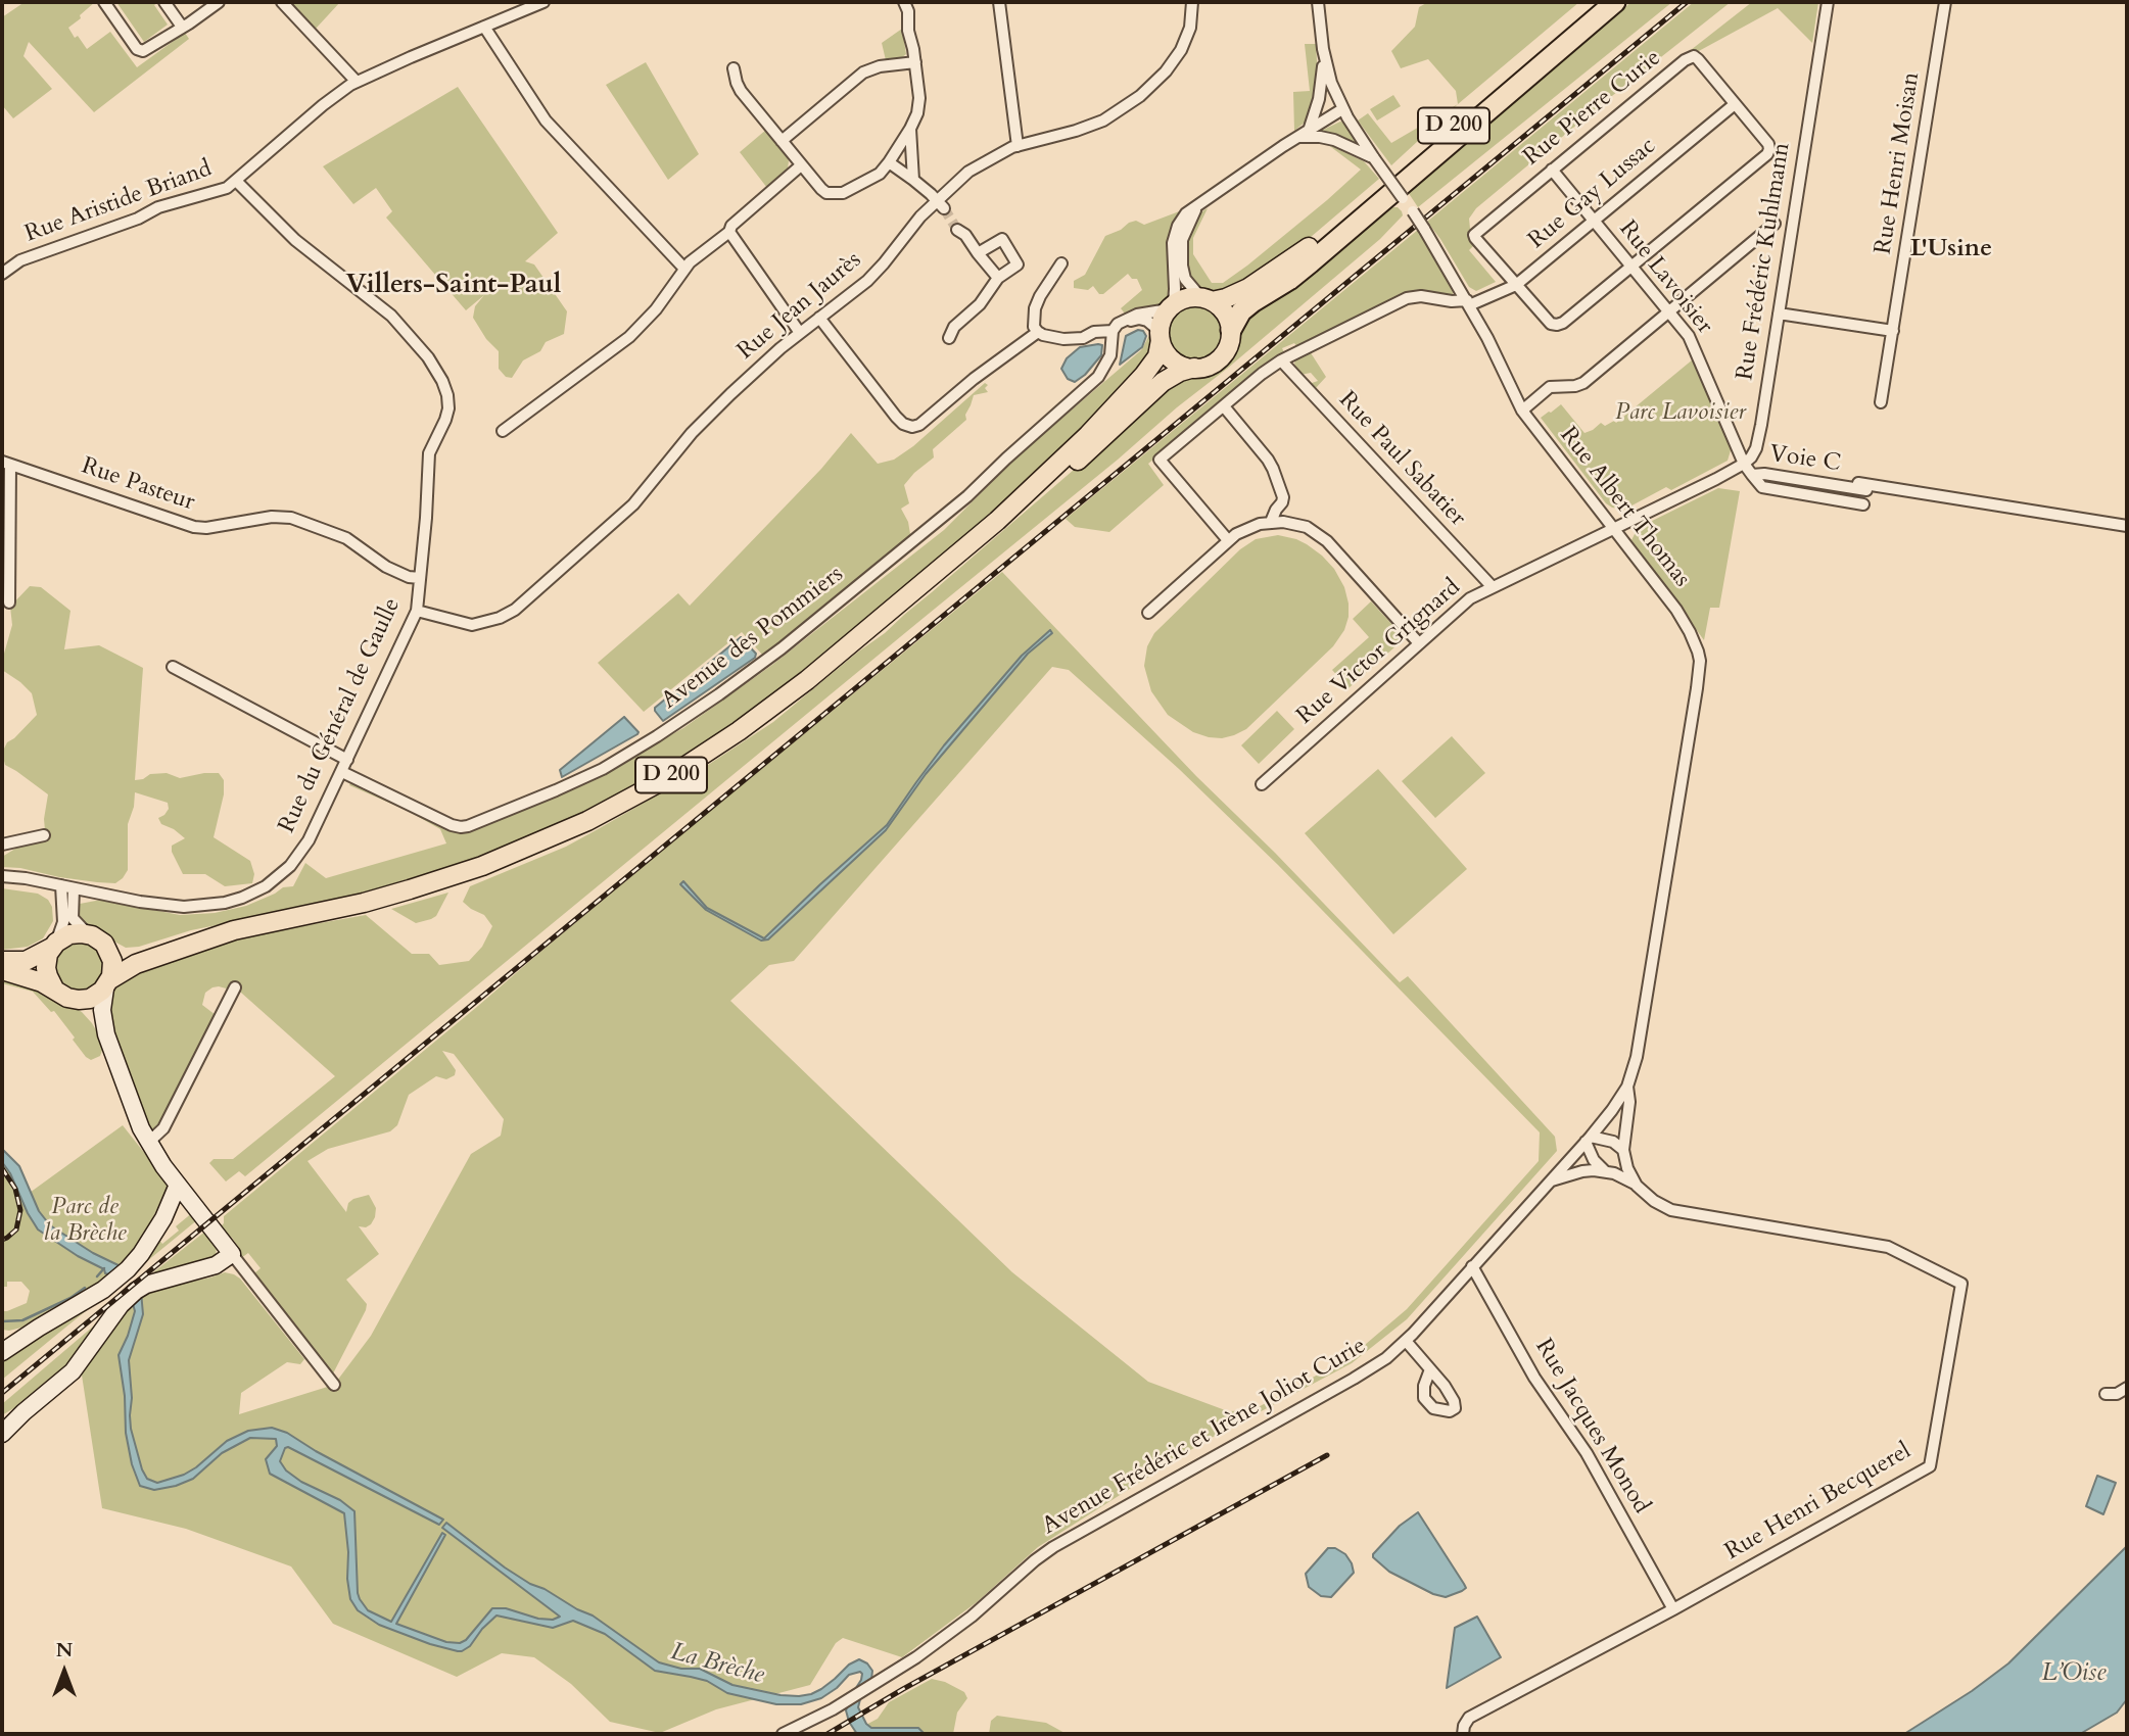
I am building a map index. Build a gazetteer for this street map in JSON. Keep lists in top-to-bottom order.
{
  "streets": {
    "highway": ["D 200"],
    "street": [
      "Rue Pierre Curie",
      "Rue Henri Moisan",
      "Rue Gay Lussac",
      "Rue Aristide Briand",
      "Rue Frédéric Kuhlmann",
      "Rue Lavoisier",
      "Rue Jean Jaurès",
      "Rue Paul Sabatier",
      "Voie C",
      "Rue Pasteur",
      "Rue Albert Thomas",
      "Avenue des Pommiers",
      "Rue Victor Grignard",
      "Rue du Général de Gaulle",
      "Rue Jacques Monod",
      "Avenue Frédéric et Irène Joliot Curie",
      "Rue Henri Becquerel"
    ]
  },
  "crossings": [
    ["Rue Pierre Curie", "Rue Gay Lussac"],
    ["Rue Pierre Curie", "Rue Lavoisier"],
    ["Rue Gay Lussac", "Rue Lavoisier"],
    ["Rue Gay Lussac", "Rue Albert Thomas"],
    ["Rue Aristide Briand", "Rue du Général de Gaulle"],
    ["Rue Frédéric Kuhlmann", "Rue Lavoisier"],
    ["Rue Frédéric Kuhlmann", "Voie C"],
    ["Rue Lavoisier", "Voie C"],
    ["Rue Jean Jaurès", "Rue du Général de Gaulle"],
    ["Rue Paul Sabatier", "Rue Victor Grignard"],
    ["Rue Pasteur", "Rue du Général de Gaulle"],
    ["Rue Albert Thomas", "Rue Victor Grignard"],
    ["Rue Albert Thomas", "Avenue Frédéric et Irène Joliot Curie"],
    ["Avenue des Pommiers", "Rue du Général de Gaulle"],
    ["Rue Jacques Monod", "Avenue Frédéric et Irène Joliot Curie"],
    ["Rue Jacques Monod", "Rue Henri Becquerel"]
  ],
  "districts": ["L'Usine", "Villers-Saint-Paul"],
  "water": ["La Brèche", "L’Oise"],
  "parks": ["Parc Lavoisier", "Parc de la Brèche"],
  "north": "top"
}
